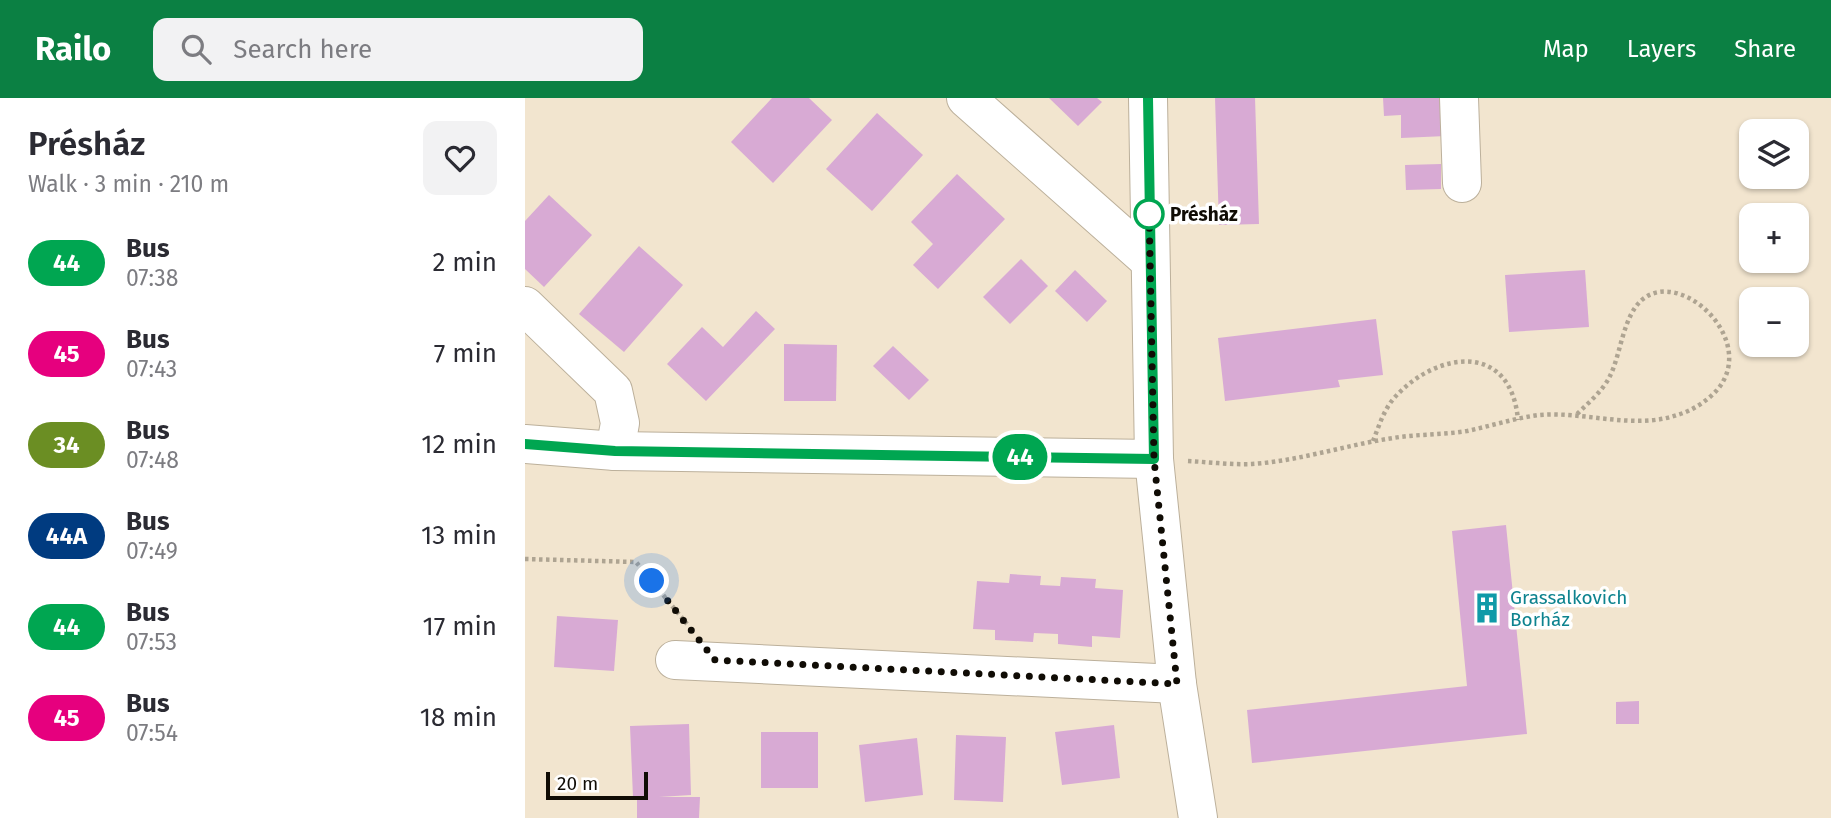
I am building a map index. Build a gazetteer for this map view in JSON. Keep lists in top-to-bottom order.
{
  "places": {
    "other": ["Présház"],
    "building": ["Grassalkovich Borház"]
  },
  "lines": ["bus line 44"],
  "scale_bar": "20 m",
  "page": {
    "header": "Railo",
    "search": "Search here",
    "nav": ["Map", "Layers", "Share"],
    "heading": ["Présház", "Walk · 3 min · 210 m"],
    "on_map": "44",
    "map_buttons": ["+", "−"],
    "list": [
      {
        "mark": "44",
        "name": "Bus",
        "note": "07:38",
        "value": "2 min"
      },
      {
        "mark": "45",
        "name": "Bus",
        "note": "07:43",
        "value": "7 min"
      },
      {
        "mark": "34",
        "name": "Bus",
        "note": "07:48",
        "value": "12 min"
      },
      {
        "mark": "44A",
        "name": "Bus",
        "note": "07:49",
        "value": "13 min"
      },
      {
        "mark": "44",
        "name": "Bus",
        "note": "07:53",
        "value": "17 min"
      },
      {
        "mark": "45",
        "name": "Bus",
        "note": "07:54",
        "value": "18 min"
      }
    ],
    "scale": "20 m"
  }
}
